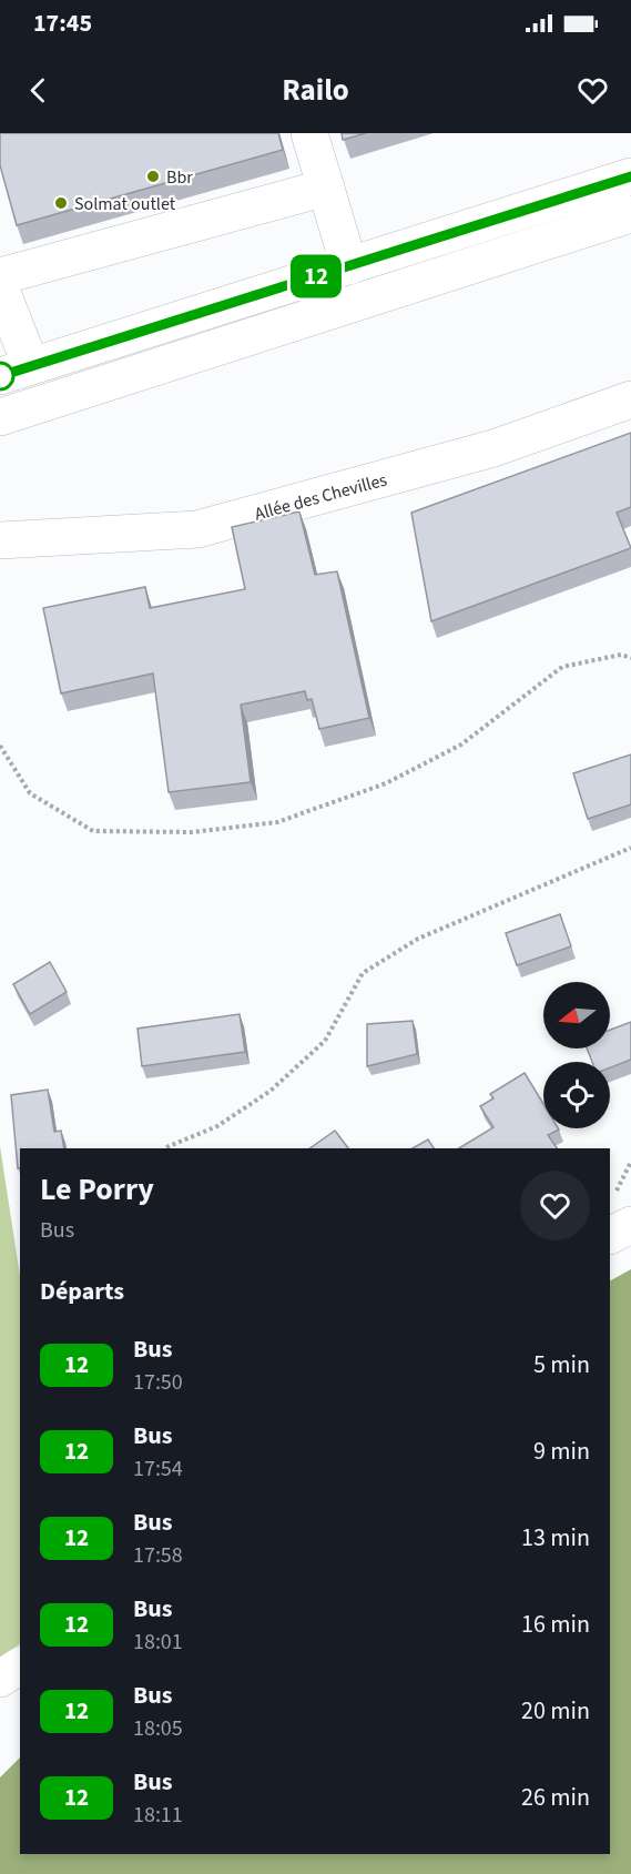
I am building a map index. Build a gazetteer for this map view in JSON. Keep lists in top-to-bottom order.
{
  "streets": {
    "main road": ["Allée des Chevilles"]
  },
  "places": ["Bbr", "Solmat outlet"],
  "lines": ["bus line 12"],
  "north": "left",
  "page": {
    "status": "17:45",
    "header": "Railo",
    "on_map": "12",
    "heading": [
      ["Le Porry", "Bus"],
      "Départs"
    ],
    "list": [
      {
        "mark": "12",
        "name": "Bus",
        "note": "17:50",
        "value": "5 min"
      },
      {
        "mark": "12",
        "name": "Bus",
        "note": "17:54",
        "value": "9 min"
      },
      {
        "mark": "12",
        "name": "Bus",
        "note": "17:58",
        "value": "13 min"
      },
      {
        "mark": "12",
        "name": "Bus",
        "note": "18:01",
        "value": "16 min"
      },
      {
        "mark": "12",
        "name": "Bus",
        "note": "18:05",
        "value": "20 min"
      },
      {
        "mark": "12",
        "name": "Bus",
        "note": "18:11",
        "value": "26 min"
      }
    ]
  }
}
